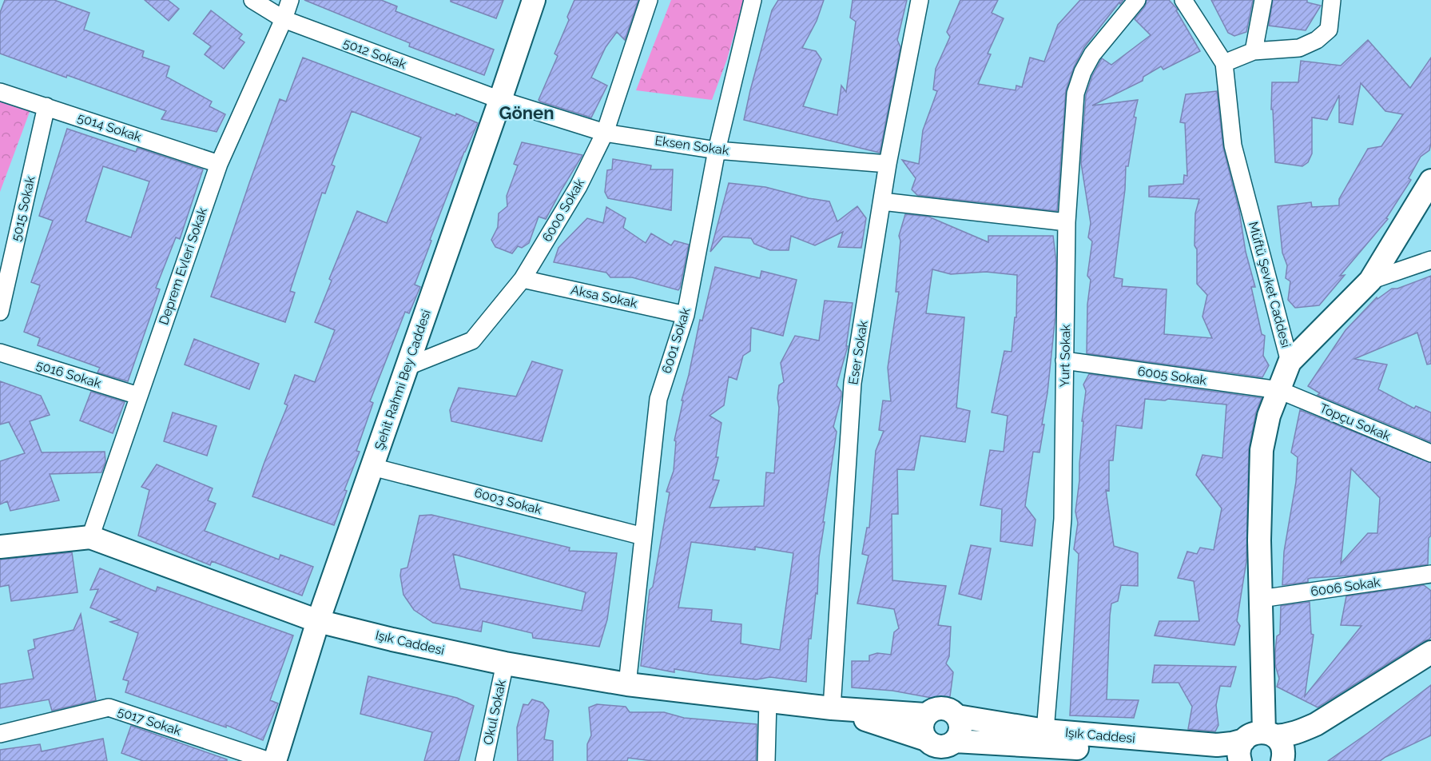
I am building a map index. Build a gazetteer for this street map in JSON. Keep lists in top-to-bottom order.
{
  "streets": {
    "main road": ["Müftü Şevket Caddesi", "Şehit Rahmi Bey Caddesi", "Işık Caddesi"],
    "street": [
      "5012 Sokak",
      "5014 Sokak",
      "Eksen Sokak",
      "5015 Sokak",
      "6000 Sokak",
      "Deprem Evleri Sokak",
      "Aksa Sokak",
      "6001 Sokak",
      "Eser Sokak",
      "Yurt Sokak",
      "5016 Sokak",
      "6005 Sokak",
      "Topçu Sokak",
      "6003 Sokak",
      "6006 Sokak",
      "Okul Sokak",
      "5017 Sokak"
    ]
  },
  "crossings": [
    ["5012 Sokak", "Eksen Sokak"],
    ["5012 Sokak", "Deprem Evleri Sokak"],
    ["5012 Sokak", "Şehit Rahmi Bey Caddesi"],
    ["5014 Sokak", "5015 Sokak"],
    ["5014 Sokak", "Deprem Evleri Sokak"],
    ["Eksen Sokak", "6000 Sokak"],
    ["Eksen Sokak", "6001 Sokak"],
    ["Eksen Sokak", "Eser Sokak"],
    ["Eksen Sokak", "Şehit Rahmi Bey Caddesi"],
    ["6000 Sokak", "Aksa Sokak"],
    ["6000 Sokak", "Şehit Rahmi Bey Caddesi"],
    ["Deprem Evleri Sokak", "5016 Sokak"],
    ["Deprem Evleri Sokak", "Işık Caddesi"],
    ["Müftü Şevket Caddesi", "6005 Sokak"],
    ["Müftü Şevket Caddesi", "Topçu Sokak"],
    ["Müftü Şevket Caddesi", "6006 Sokak"],
    ["Müftü Şevket Caddesi", "Işık Caddesi"],
    ["Aksa Sokak", "6001 Sokak"],
    ["6001 Sokak", "6003 Sokak"],
    ["6001 Sokak", "Işık Caddesi"],
    ["Eser Sokak", "Işık Caddesi"],
    ["Yurt Sokak", "6005 Sokak"],
    ["Yurt Sokak", "Işık Caddesi"],
    ["6005 Sokak", "Topçu Sokak"],
    ["Şehit Rahmi Bey Caddesi", "6003 Sokak"],
    ["Şehit Rahmi Bey Caddesi", "Işık Caddesi"],
    ["Işık Caddesi", "Okul Sokak"]
  ],
  "districts": ["Gönen"]
}
